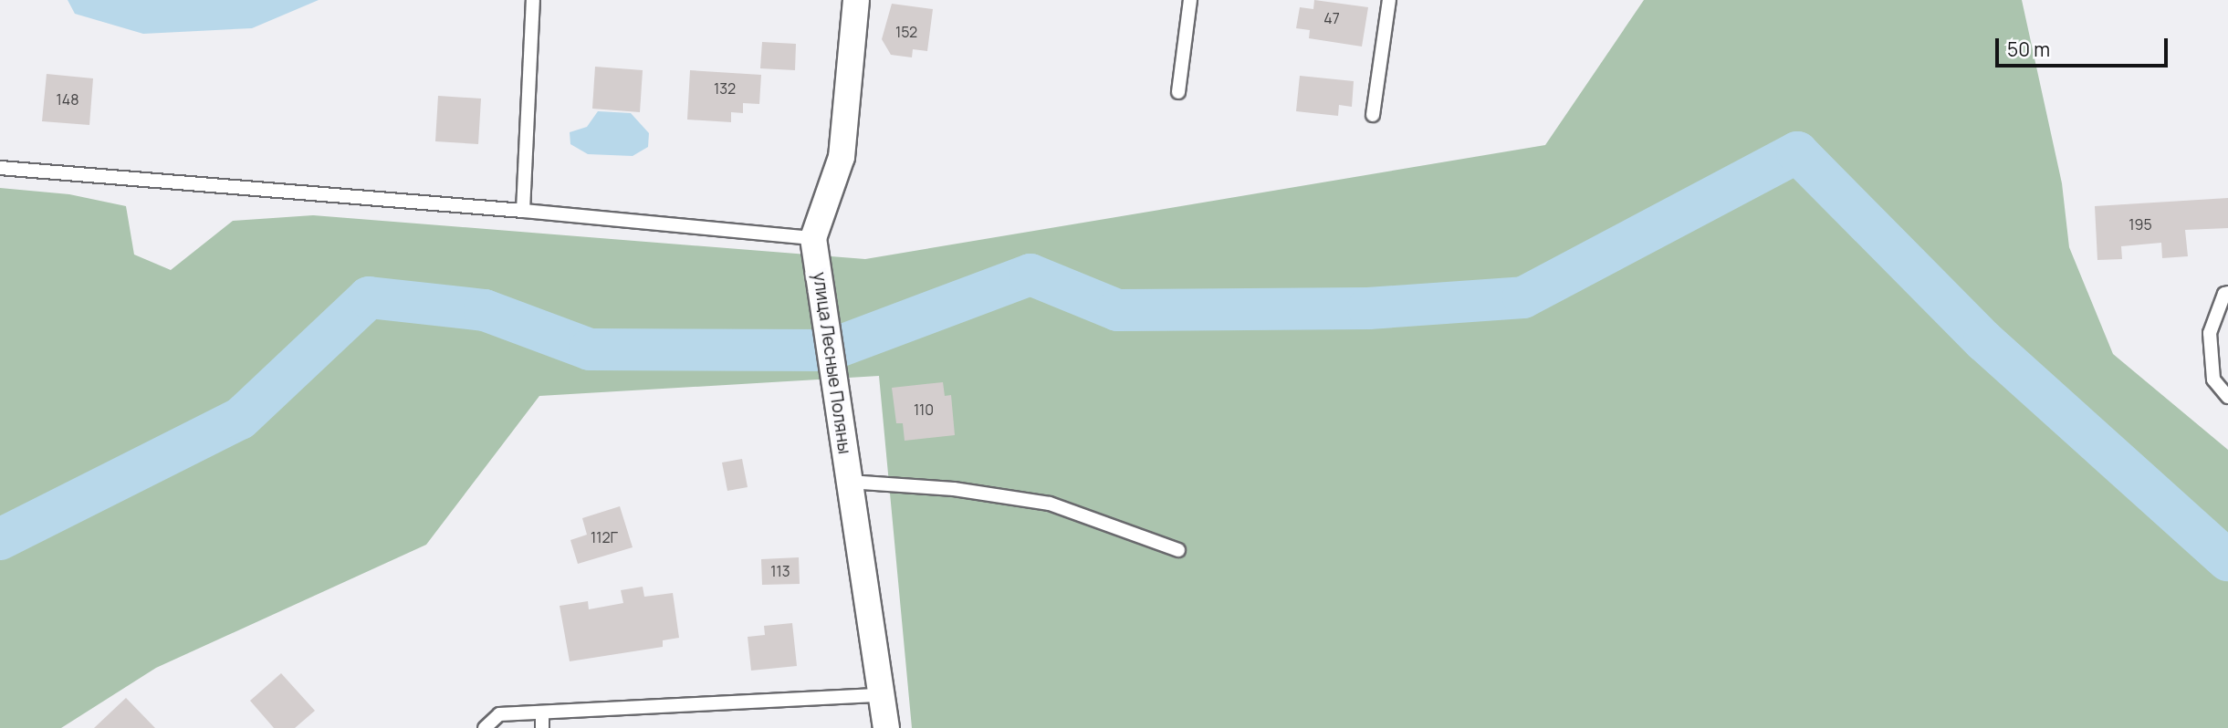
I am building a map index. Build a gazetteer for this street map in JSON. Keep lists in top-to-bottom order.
{
  "streets": {
    "street": ["улица Лесные Поляны"]
  },
  "house_numbers": [
    "47",
    "152",
    "132",
    "148",
    "195",
    "110",
    "112Г",
    "113"
  ],
  "scale_bar": "50 m"
}
